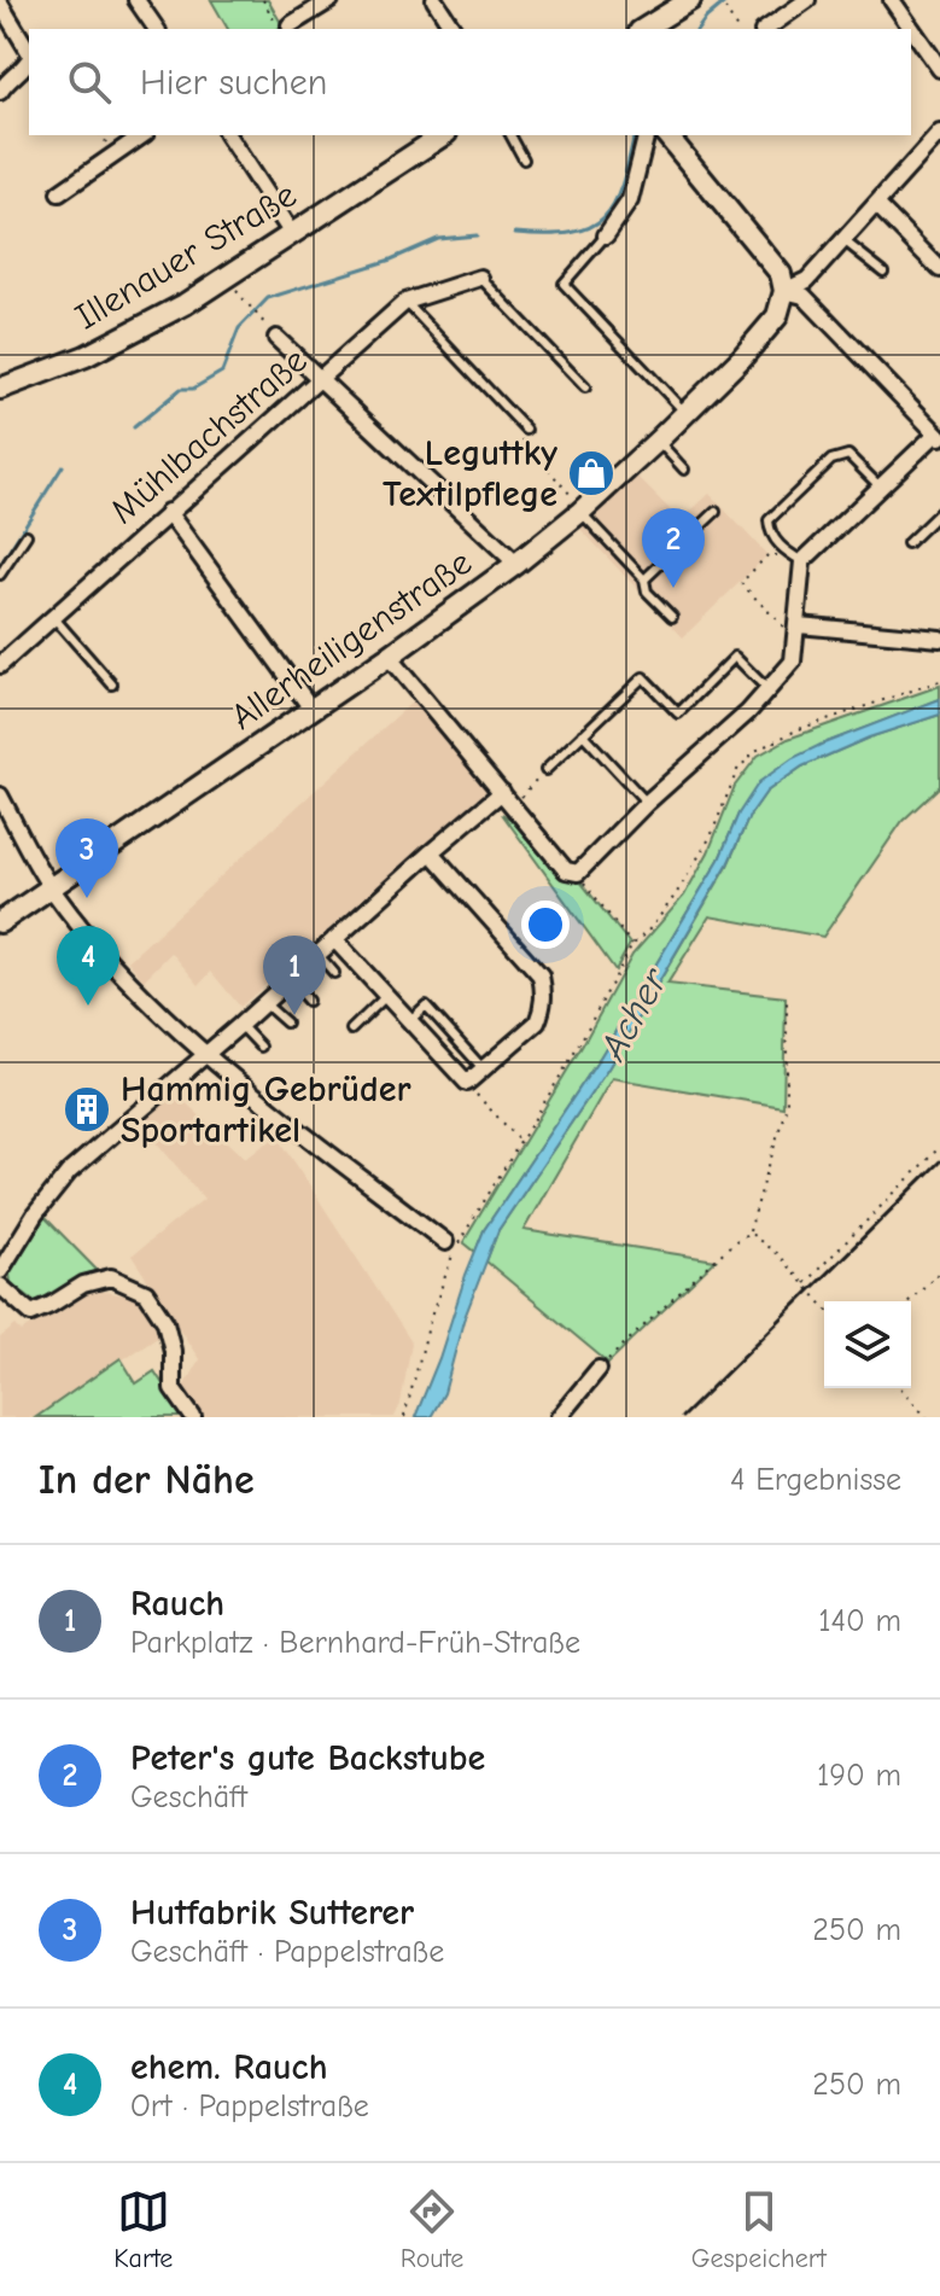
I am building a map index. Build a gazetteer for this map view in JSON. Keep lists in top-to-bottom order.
{
  "streets": {
    "street": ["Illenauer Straße", "Mühlbachstraße", "Allerheiligenstraße"]
  },
  "water": ["Acher"],
  "places": {
    "shop": ["Leguttky Textilpflege"],
    "building": ["Hammig Gebrüder Sportartikel"]
  },
  "page": {
    "search": "Hier suchen",
    "pins": [
      "2",
      "3",
      "4",
      "1"
    ],
    "heading": ["In der Nähe", "4 Ergebnisse"],
    "list": [
      {
        "mark": "1",
        "name": "Rauch",
        "note": "Parkplatz · Bernhard-Früh-Straße",
        "value": "140 m"
      },
      {
        "mark": "2",
        "name": "Peter's gute Backstube",
        "note": "Geschäft",
        "value": "190 m"
      },
      {
        "mark": "3",
        "name": "Hutfabrik Sutterer",
        "note": "Geschäft · Pappelstraße",
        "value": "250 m"
      },
      {
        "mark": "4",
        "name": "ehem. Rauch",
        "note": "Ort · Pappelstraße",
        "value": "250 m"
      }
    ],
    "nav": ["Karte", "Route", "Gespeichert"]
  }
}
